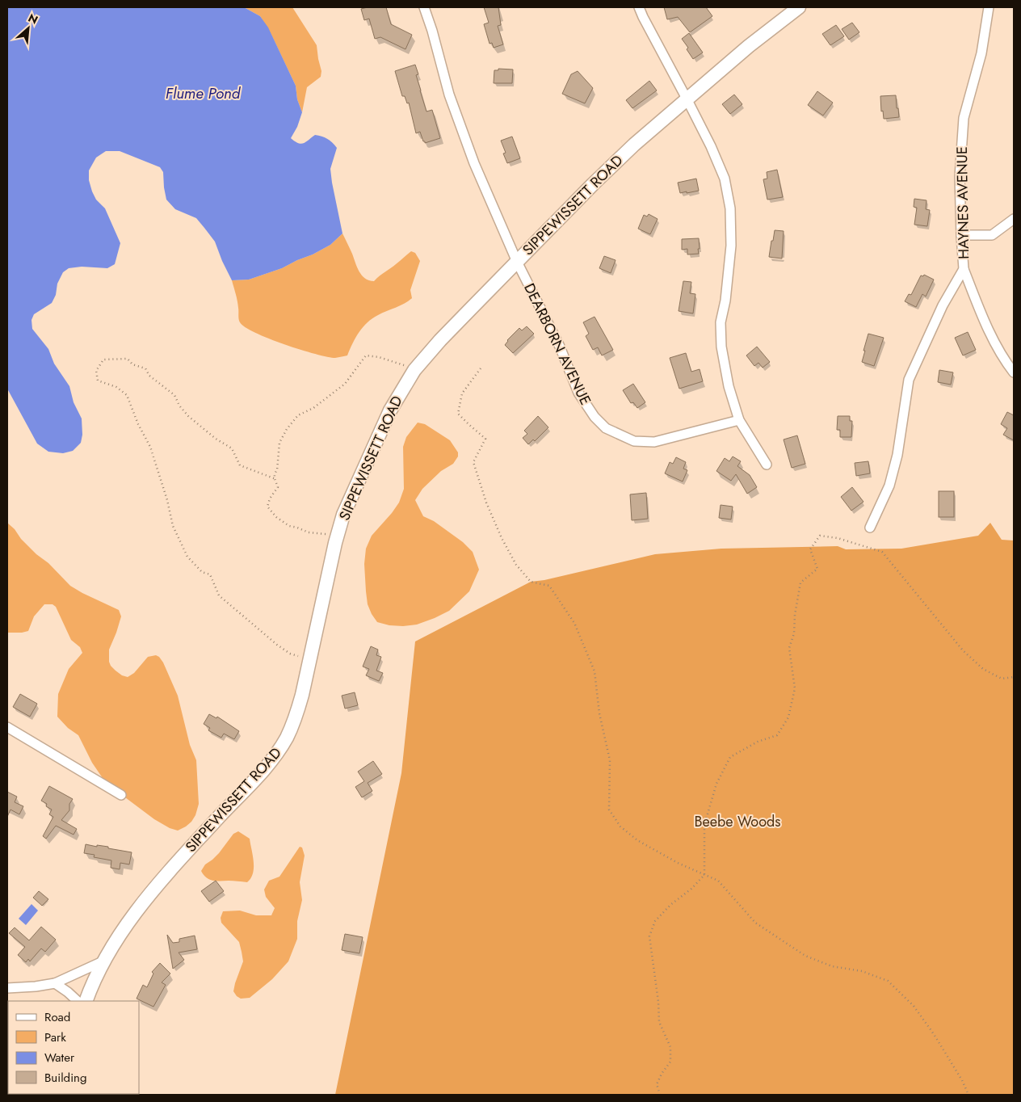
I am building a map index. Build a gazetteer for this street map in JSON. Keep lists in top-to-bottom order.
{
  "streets": {
    "main road": ["SIPPEWISSETT ROAD"],
    "street": ["HAYNES AVENUE", "DEARBORN AVENUE"]
  },
  "crossings": [
    ["SIPPEWISSETT ROAD", "DEARBORN AVENUE"]
  ],
  "water": ["Flume Pond"],
  "parks": ["Beebe Woods"],
  "legend": [
    "Road",
    "Park",
    "Water",
    "Building"
  ],
  "north": "top right"
}
